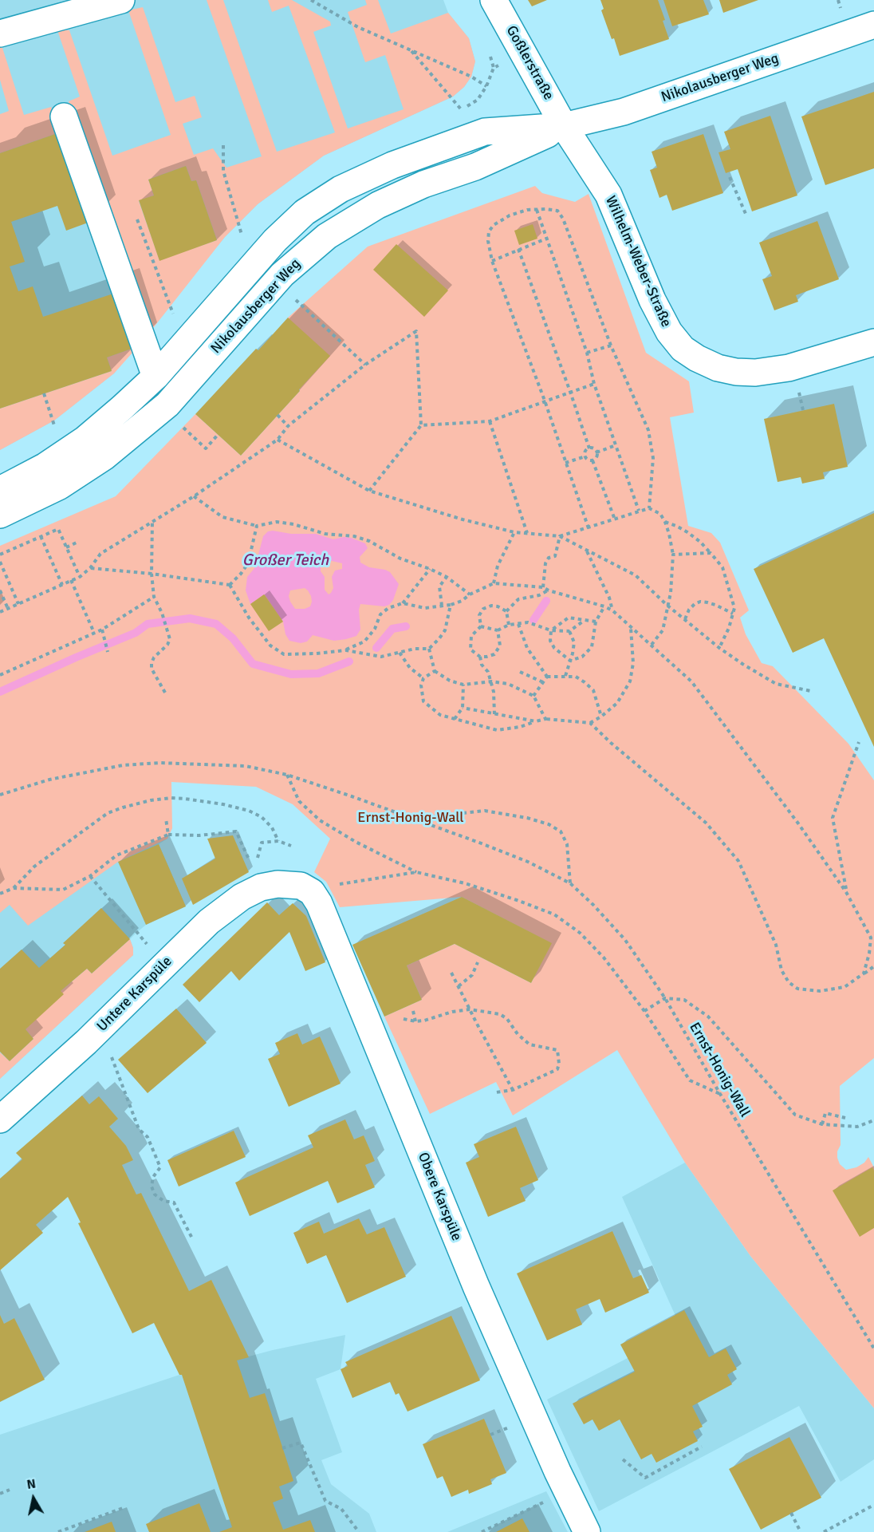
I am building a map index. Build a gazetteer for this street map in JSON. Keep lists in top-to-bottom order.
{
  "streets": {
    "street": [
      "Goßlerstraße",
      "Nikolausberger Weg",
      "Wilhelm-Weber-Straße",
      "Untere Karspüle",
      "Obere Karspüle"
    ],
    "path": ["Ernst-Honig-Wall"]
  },
  "crossings": [
    ["Goßlerstraße", "Nikolausberger Weg"],
    ["Goßlerstraße", "Wilhelm-Weber-Straße"],
    ["Nikolausberger Weg", "Wilhelm-Weber-Straße"],
    ["Untere Karspüle", "Obere Karspüle"]
  ],
  "water": ["Großer Teich"],
  "parks": ["Ernst-Honig-Wall"],
  "north": "top"
}
